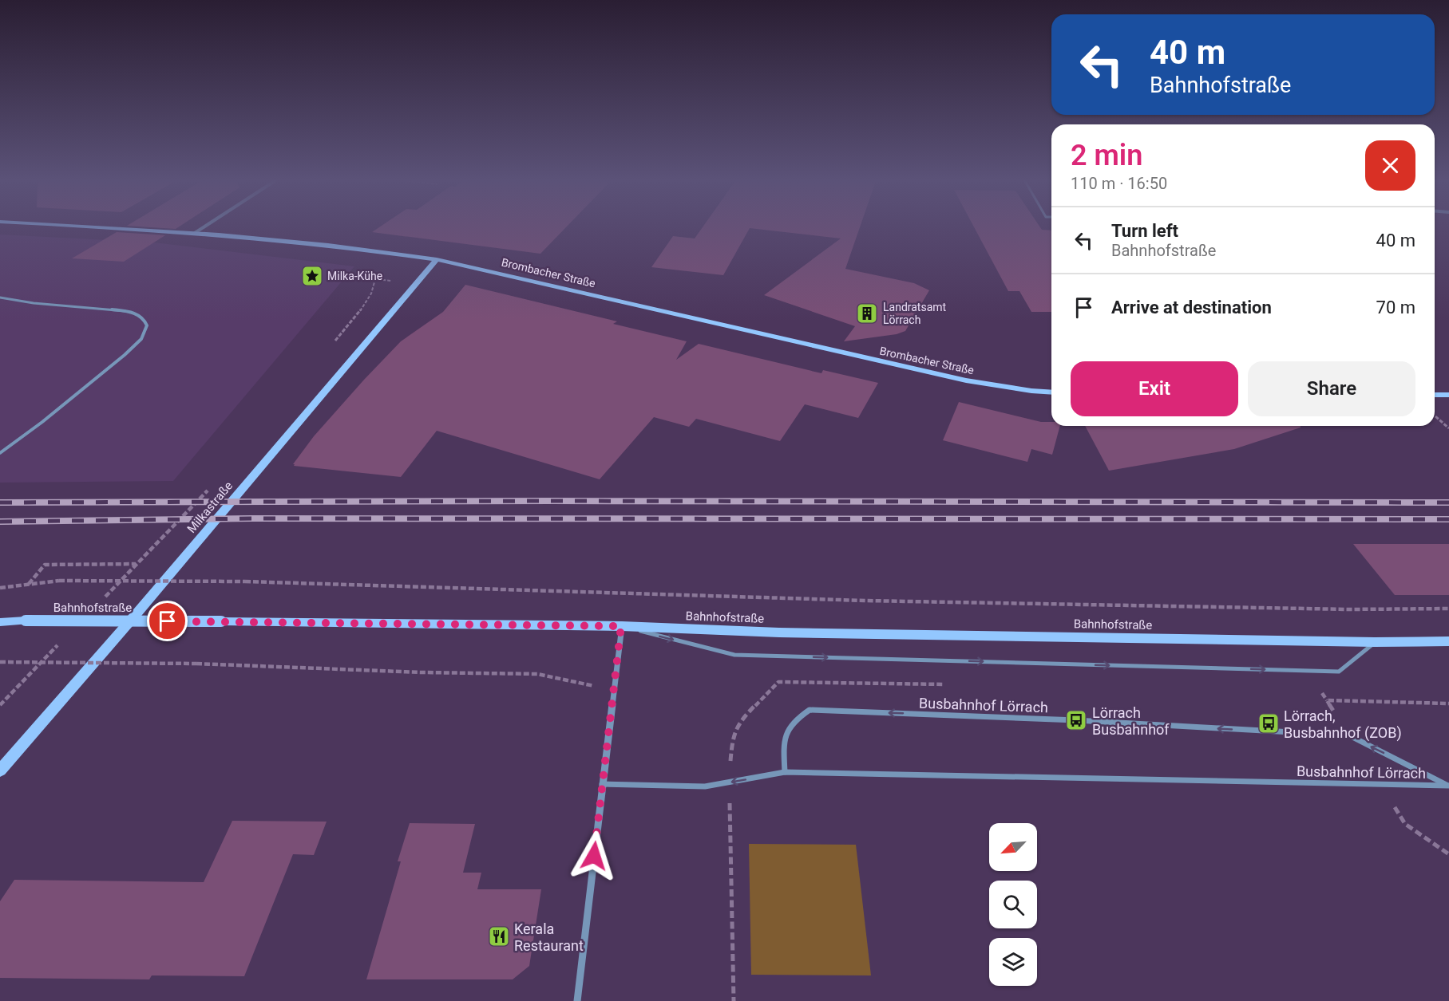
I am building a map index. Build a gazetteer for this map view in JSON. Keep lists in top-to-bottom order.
{
  "streets": {
    "main road": ["Brombacher Straße", "Milkastraße", "Bahnhofstraße"],
    "lane": ["Busbahnhof Lörrach"]
  },
  "crossings": [
    ["Brombacher Straße", "Milkastraße"]
  ],
  "one_way": ["Busbahnhof Lörrach"],
  "places": {
    "place": ["Milka-Kühe"],
    "building": ["Landratsamt Lörrach"],
    "bus stop": ["Lörrach Busbahnhof", "Lörrach, Busbahnhof (ZOB)"],
    "restaurant": ["Kerala Restaurant"]
  },
  "north": "bottom left",
  "page": {
    "turn": ["40 m", "Bahnhofstraße"],
    "heading": ["2 min", "110 m · 16:50"],
    "list": [
      {
        "name": "Turn left",
        "note": "Bahnhofstraße",
        "value": "40 m"
      },
      {
        "name": "Arrive at destination",
        "value": "70 m"
      }
    ],
    "buttons": ["Exit", "Share"]
  }
}
